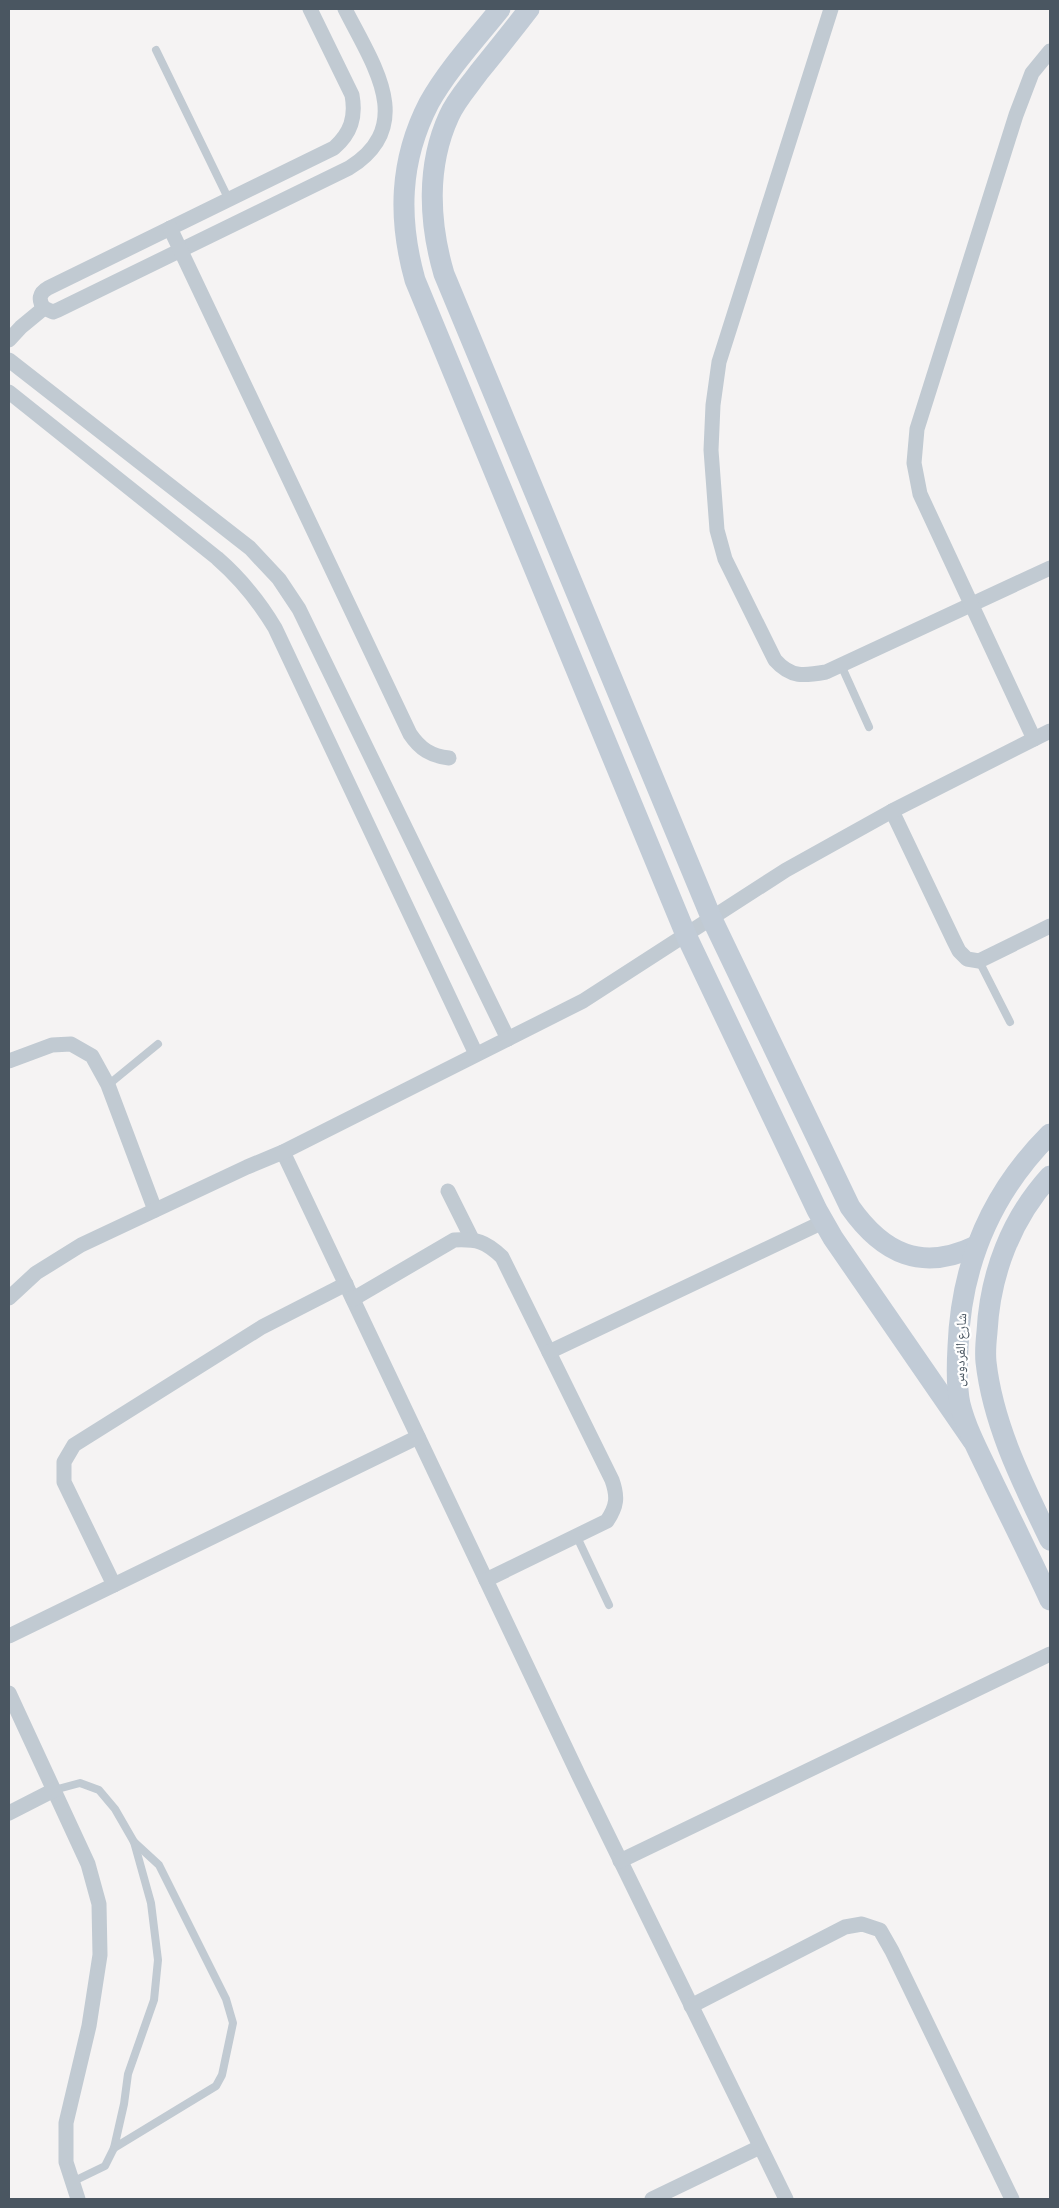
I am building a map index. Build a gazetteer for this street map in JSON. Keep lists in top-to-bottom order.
{
  "streets": {
    "street": ["شارع الفردوس"]
  }
}
